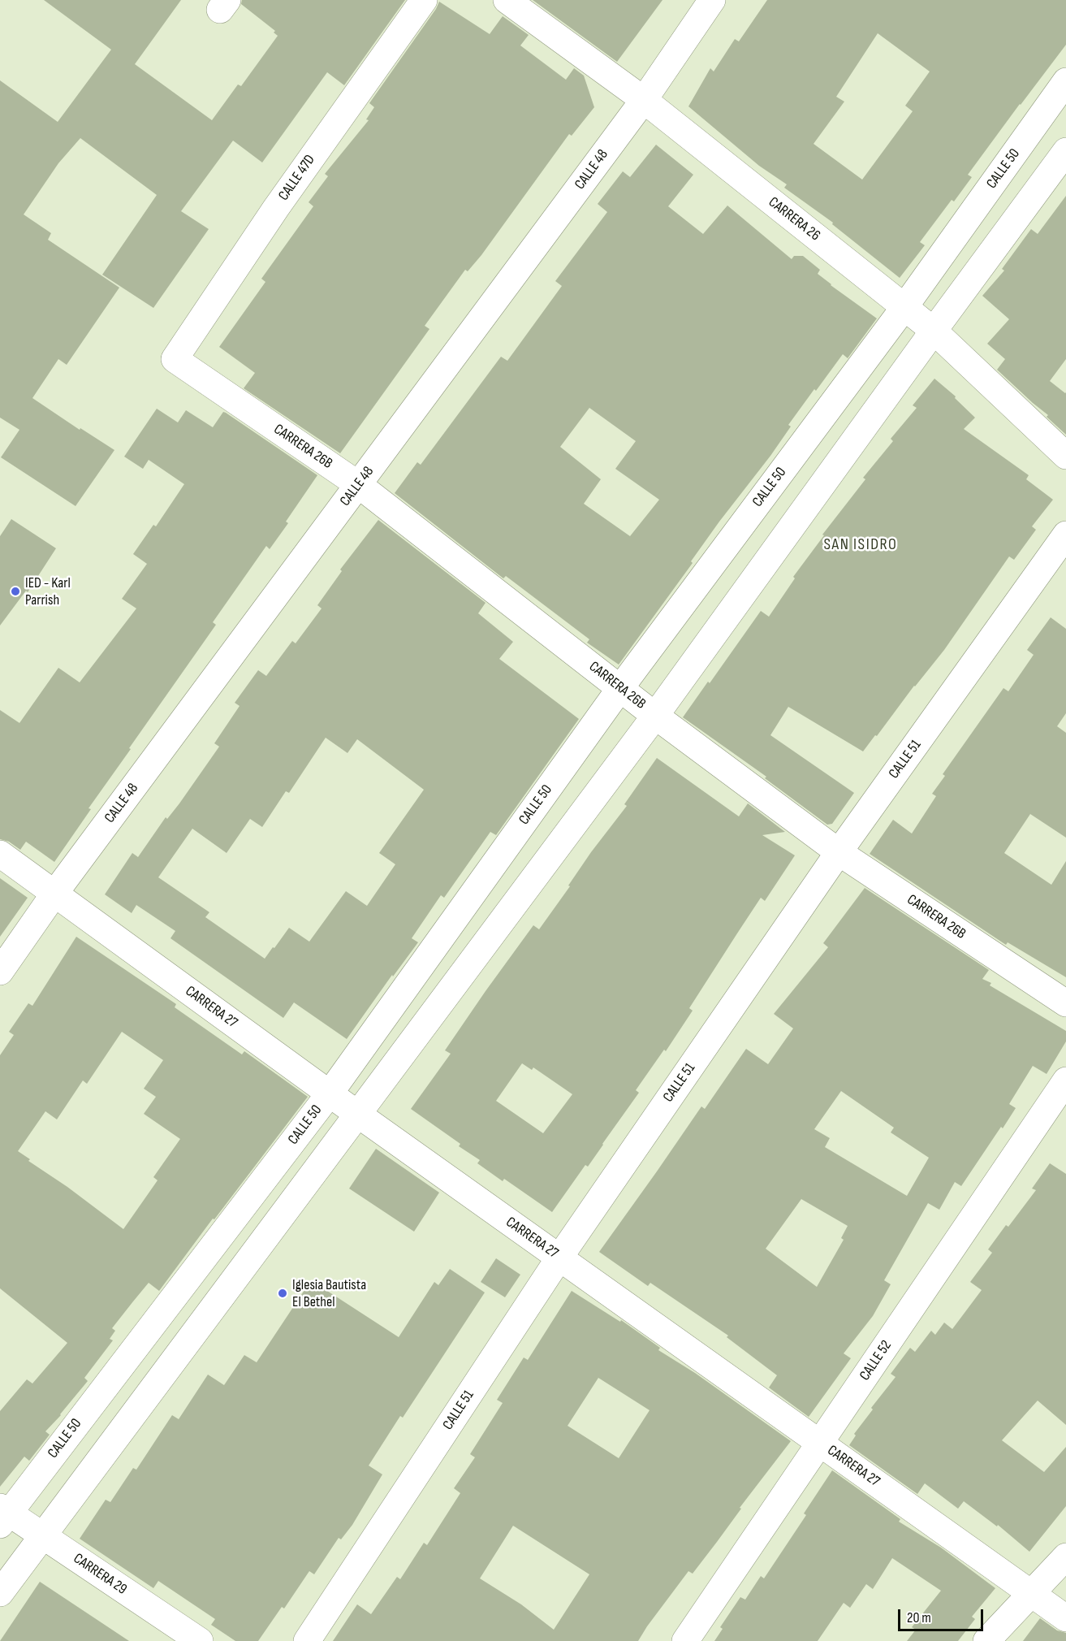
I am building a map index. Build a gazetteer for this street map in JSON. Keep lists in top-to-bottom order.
{
  "streets": {
    "street": [
      "CALLE 50",
      "CALLE 48",
      "CALLE 47D",
      "CARRERA 26",
      "CARRERA 26B",
      "CALLE 51",
      "CARRERA 27",
      "CALLE 52",
      "CARRERA 29"
    ]
  },
  "crossings": [
    ["CALLE 50", "CARRERA 26"],
    ["CALLE 50", "CARRERA 26B"],
    ["CALLE 50", "CARRERA 27"],
    ["CALLE 50", "CARRERA 29"],
    ["CALLE 48", "CARRERA 26"],
    ["CALLE 48", "CARRERA 26B"],
    ["CALLE 48", "CARRERA 27"],
    ["CALLE 47D", "CARRERA 26B"],
    ["CARRERA 26B", "CALLE 51"],
    ["CALLE 51", "CARRERA 27"],
    ["CARRERA 27", "CALLE 52"]
  ],
  "districts": ["SAN ISIDRO"],
  "places": ["IED - Karl Parrish", "Iglesia Bautista El Bethel"],
  "scale_bar": "20 m"
}
